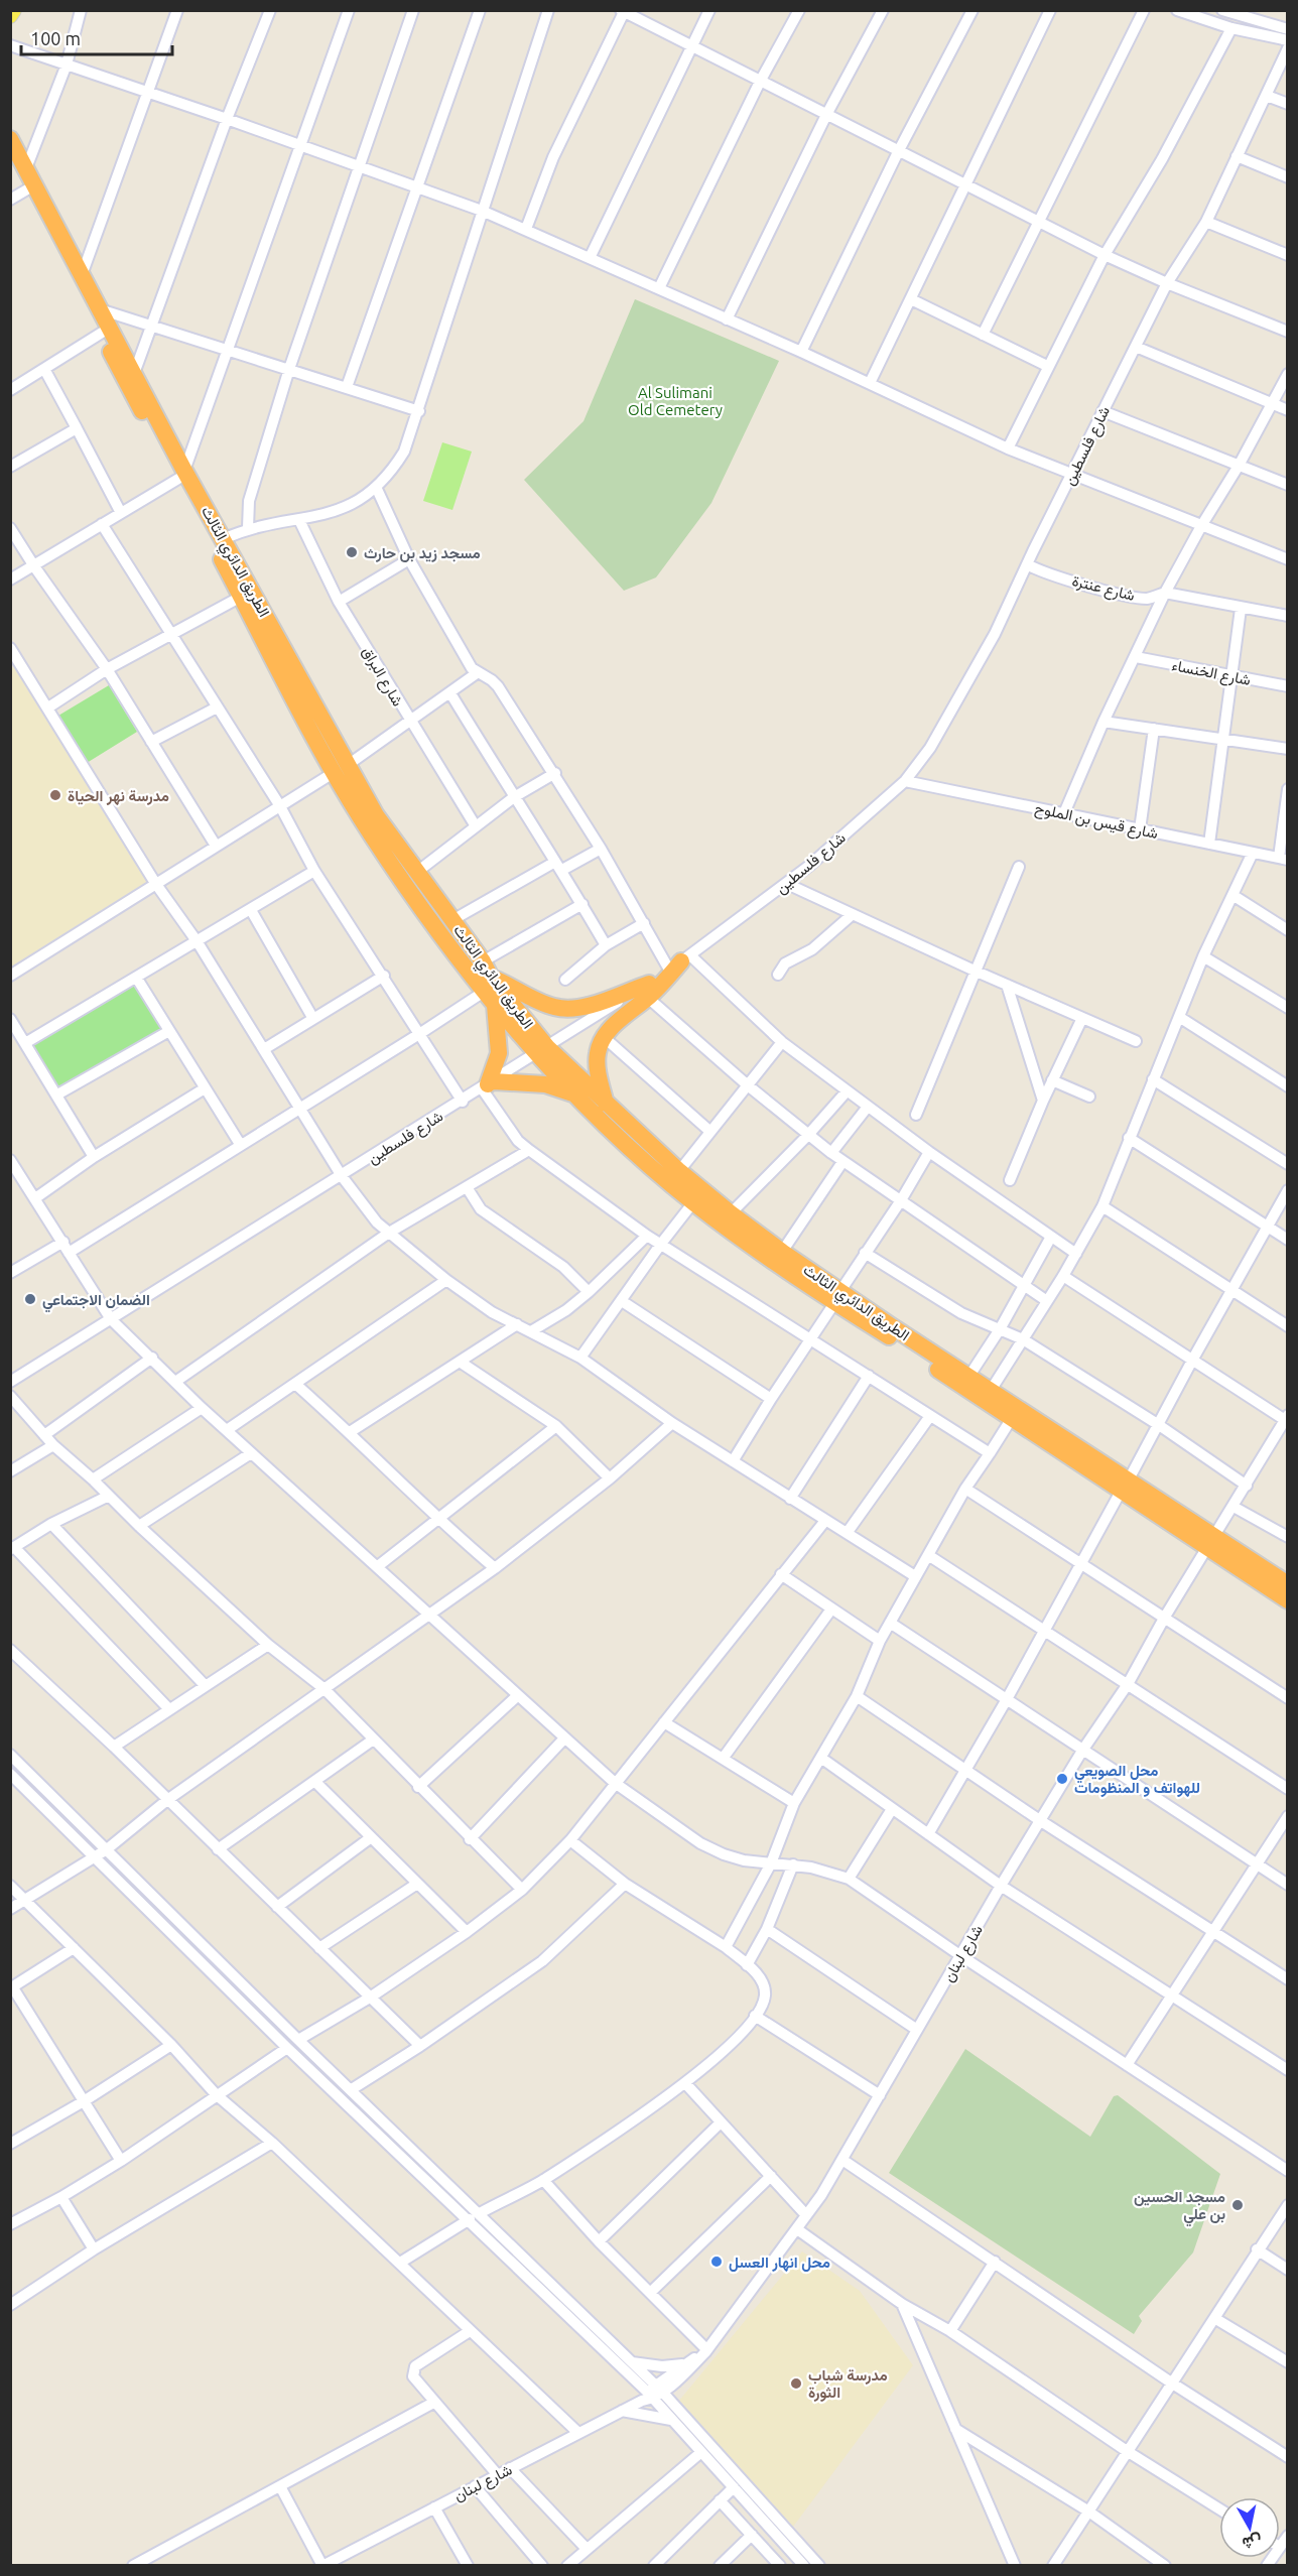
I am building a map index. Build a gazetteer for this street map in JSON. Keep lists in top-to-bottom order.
{
  "streets": {
    "highway": ["الطريق الدائري الثالث"],
    "street": [
      "شارع فلسطين",
      "شارع عنترة",
      "شارع الخنساء",
      "شارع البراق",
      "شارع قيس بن الملوح",
      "شارع لبنان"
    ]
  },
  "crossings": [
    ["شارع فلسطين", "الطريق الدائري الثالث"],
    ["شارع فلسطين", "شارع عنترة"],
    ["شارع فلسطين", "شارع قيس بن الملوح"],
    ["الطريق الدائري الثالث", "شارع لبنان"]
  ],
  "parks": ["Al Sulimani Old Cemetery"],
  "places": [
    "مسجد زيد بن حارث",
    "مدرسة نهر الحياة",
    "الضمان الاجتماعي",
    "محل الصويعي للهواتف و المنظومات",
    "مسجد الحسين بن علي",
    "محل انهار العسل",
    "مدرسة شباب الثورة"
  ],
  "scale_bar": "100 m",
  "north": "bottom"
}
